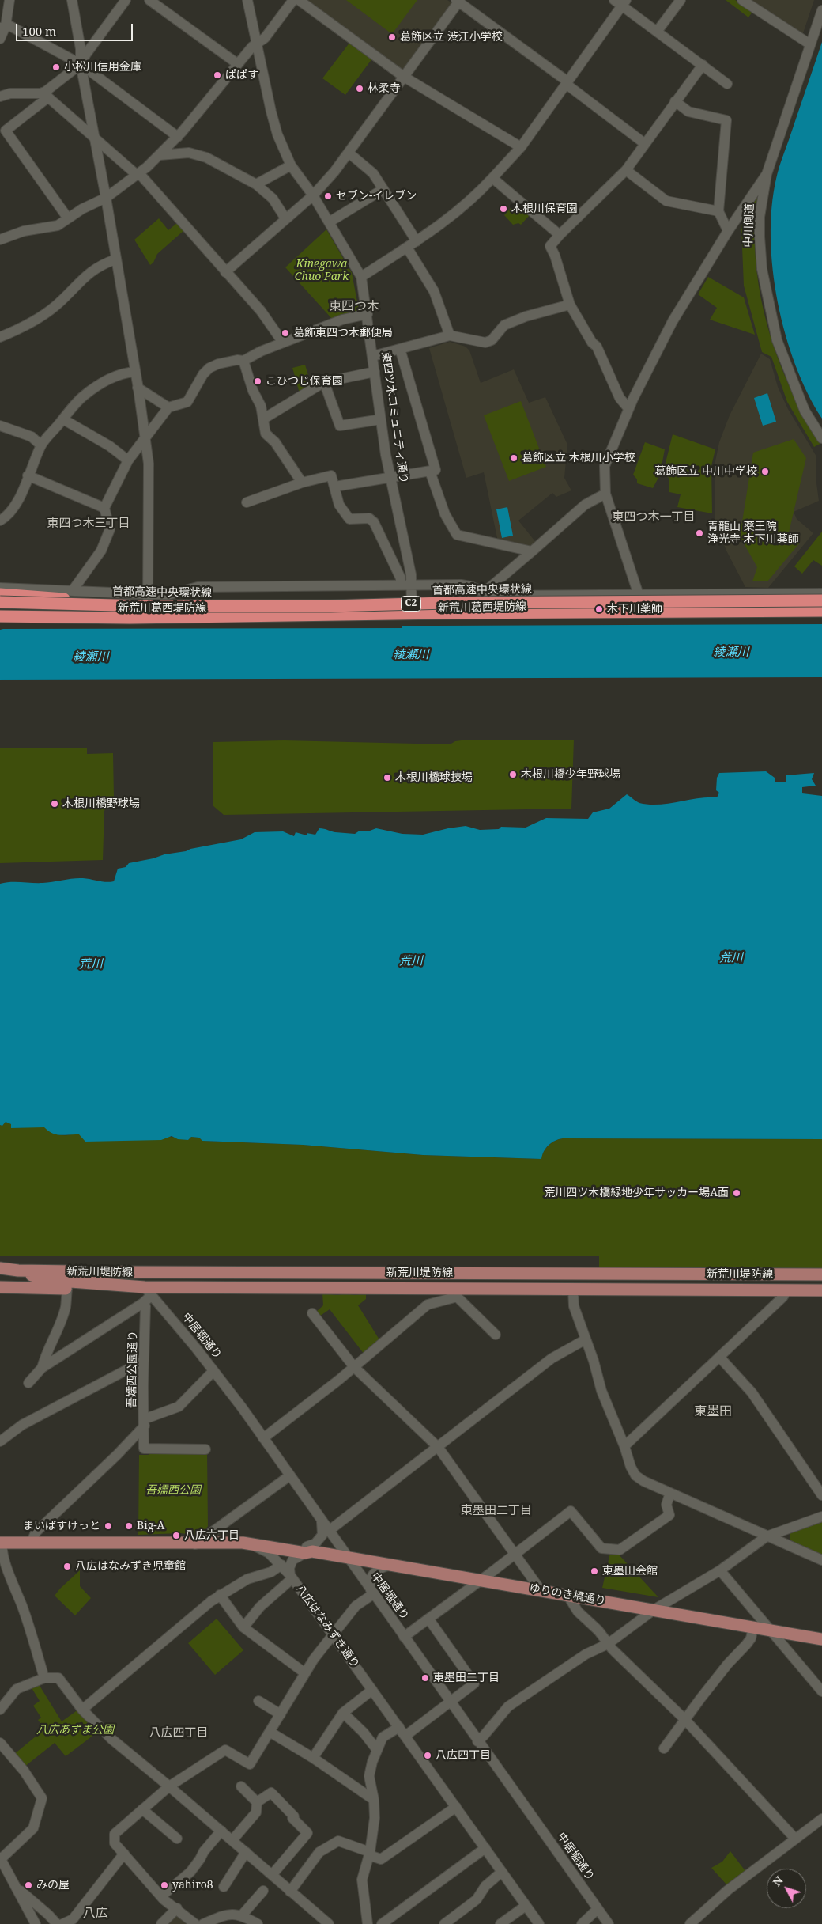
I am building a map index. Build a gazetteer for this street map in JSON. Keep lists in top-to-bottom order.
{
  "streets": {
    "highway": ["首都高速中央環状線", "C2"],
    "main road": [
      "新荒川葛西堤防線",
      "新荒川堤防線",
      "ゆりのき橋通り",
      "八広はなみずき通り"
    ],
    "street": [
      "中川側道",
      "東四ツ木コミュニティ通り",
      "中居堀通り",
      "吾嬬西公園通り"
    ]
  },
  "crossings": [
    ["東四ツ木コミュニティ通り", "新荒川葛西堤防線"],
    ["首都高速中央環状線", "新荒川葛西堤防線"],
    ["新荒川堤防線", "中居堀通り"],
    ["中居堀通り", "ゆりのき橋通り"],
    ["ゆりのき橋通り", "八広はなみずき通り"]
  ],
  "districts": [
    "東四つ木",
    "東四つ木一丁目",
    "東四つ木三丁目",
    "東墨田",
    "東墨田二丁目",
    "八広四丁目",
    "八広"
  ],
  "water": ["綾瀬川", "荒川"],
  "parks": ["Kinegawa Chuo Park", "吾嬬西公園", "八広あずま公園"],
  "places": [
    "葛飾区立 渋江小学校",
    "小松川信用金庫",
    "ぱぱす",
    "林柔寺",
    "セブン-イレブン",
    "木根川保育園",
    "葛飾東四つ木郵便局",
    "こひつじ保育園",
    "葛飾区立 木根川小学校",
    "葛飾区立 中川中学校",
    "青龍山 薬王院 浄光寺 木下川薬師",
    "木下川薬師",
    "木根川橋少年野球場",
    "木根川橋球技場",
    "木根川橋野球場",
    "荒川四ツ木橋緑地少年サッカー場A面",
    "まいばすけっと",
    "Big-A",
    "八広六丁目",
    "八広はなみずき児童館",
    "東墨田会館",
    "東墨田二丁目",
    "八広四丁目",
    "みの屋",
    "yahiro8"
  ],
  "scale_bar": "100 m",
  "north": "top left"
}
